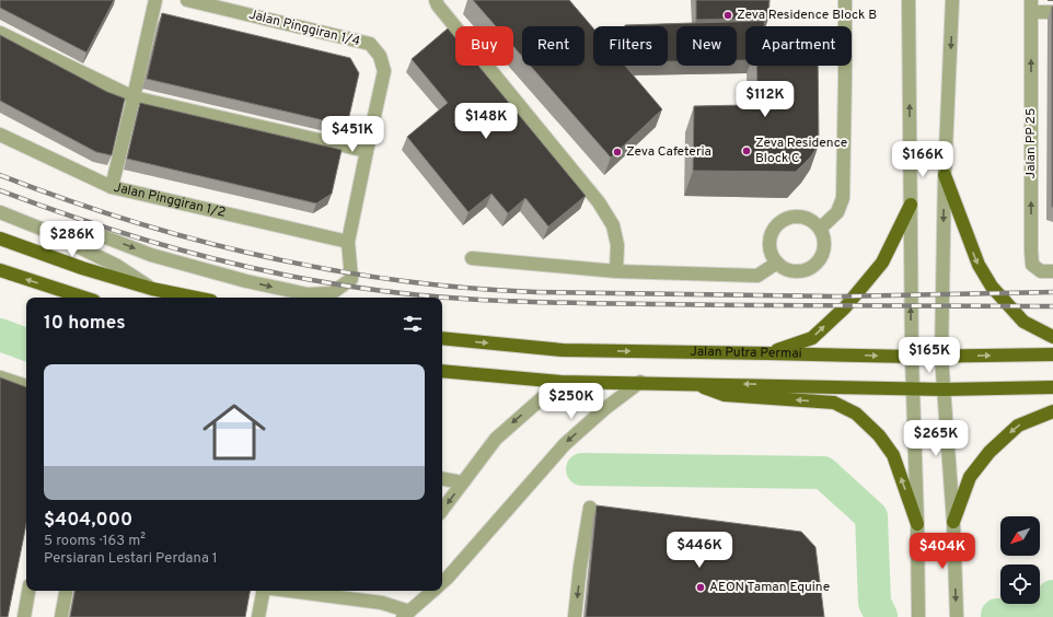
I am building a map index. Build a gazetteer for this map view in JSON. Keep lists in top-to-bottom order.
{
  "streets": {
    "main road": ["Jalan Putra Permai"],
    "street": ["Jalan Pinggiran 1/4", "Jalan PP 25", "Jalan Pinggiran 1/2"]
  },
  "places": [
    "Zeva Residence Block B",
    "Zeva Residence Block C",
    "Zeva Cafeteria",
    "AEON Taman Equine"
  ],
  "north": "bottom left",
  "page": {
    "chip": [
      "Buy",
      "Rent",
      "Filters",
      "New",
      "Apartment"
    ],
    "price": [
      "$112K",
      "$148K",
      "$451K",
      "$166K",
      "$286K",
      "$165K",
      "$250K",
      "$265K",
      "$446K",
      "$404K"
    ],
    "heading": "10 homes",
    "list": [
      {
        "name": "$404,000",
        "note": "5 rooms · 163 m² · Persiaran Lestari Perdana 1"
      }
    ]
  }
}
